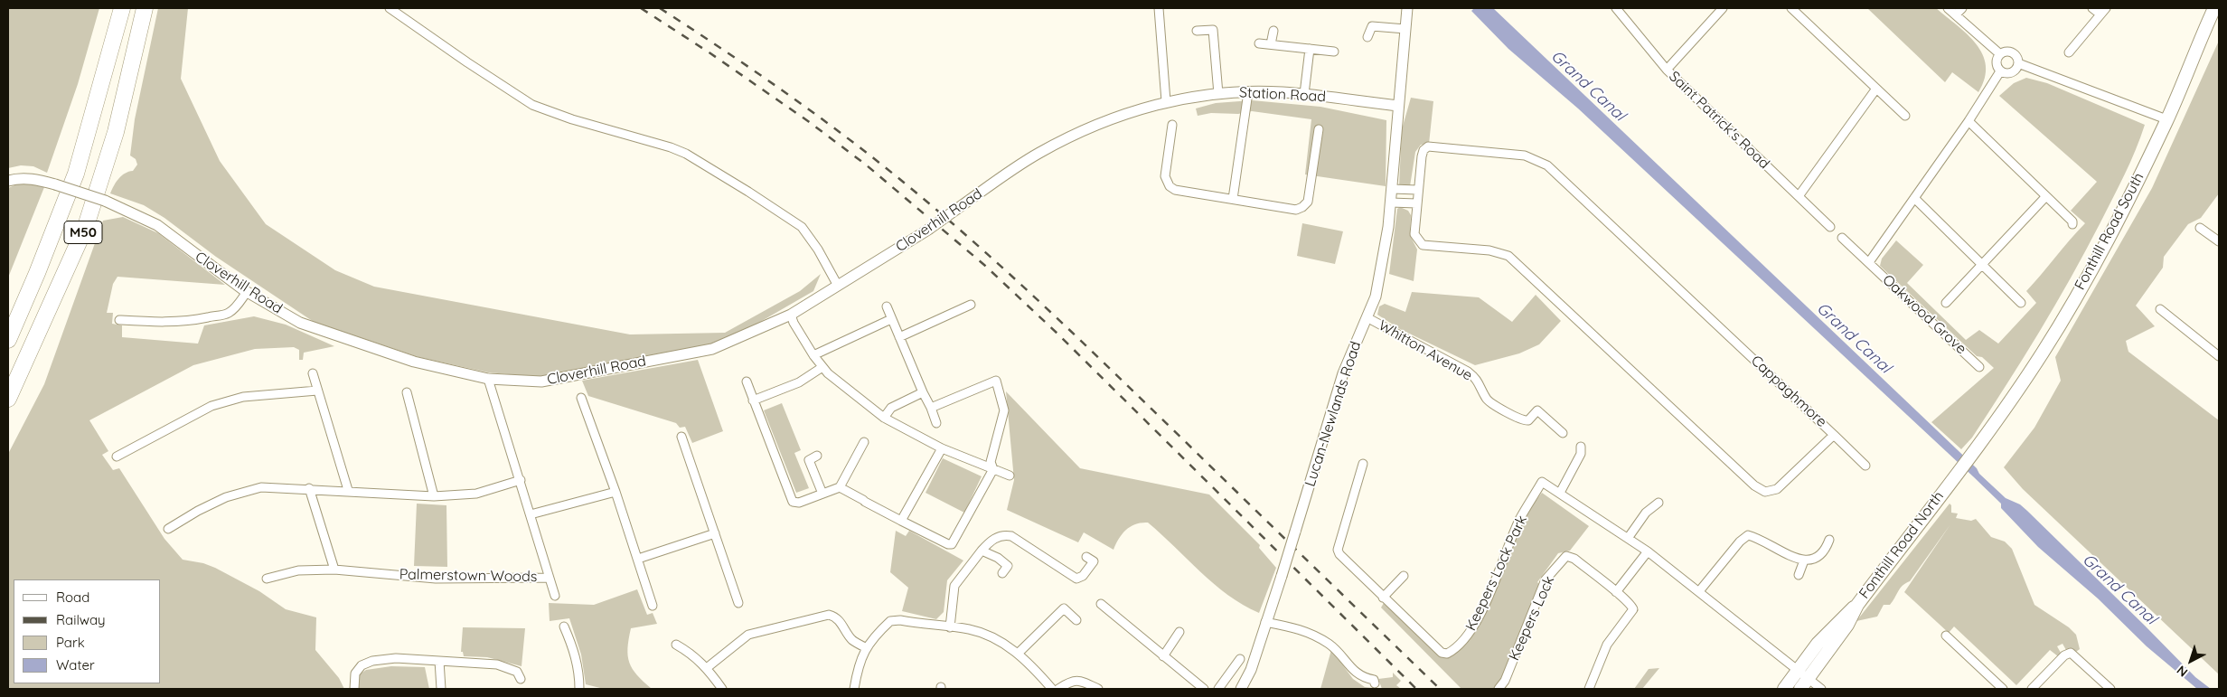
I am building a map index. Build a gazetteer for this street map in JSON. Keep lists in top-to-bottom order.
{
  "streets": {
    "highway": ["M50"],
    "main road": ["Fonthill Road South", "Fonthill Road North"],
    "street": [
      "Station Road",
      "Saint Patrick's Road",
      "Cloverhill Road",
      "Oakwood Grove",
      "Whitton Avenue",
      "Cappaghmore",
      "Lucan-Newlands Road",
      "Keepers Lock Park",
      "Palmerstown Woods",
      "Keepers Lock"
    ]
  },
  "crossings": [
    ["Station Road", "Cloverhill Road"],
    ["Station Road", "Lucan-Newlands Road"],
    ["Cloverhill Road", "Palmerstown Woods"],
    ["Fonthill Road South", "Fonthill Road North"],
    ["Whitton Avenue", "Lucan-Newlands Road"]
  ],
  "water": ["Grand Canal"],
  "legend": [
    "Road",
    "Railway",
    "Park",
    "Water"
  ],
  "north": "bottom left"
}
